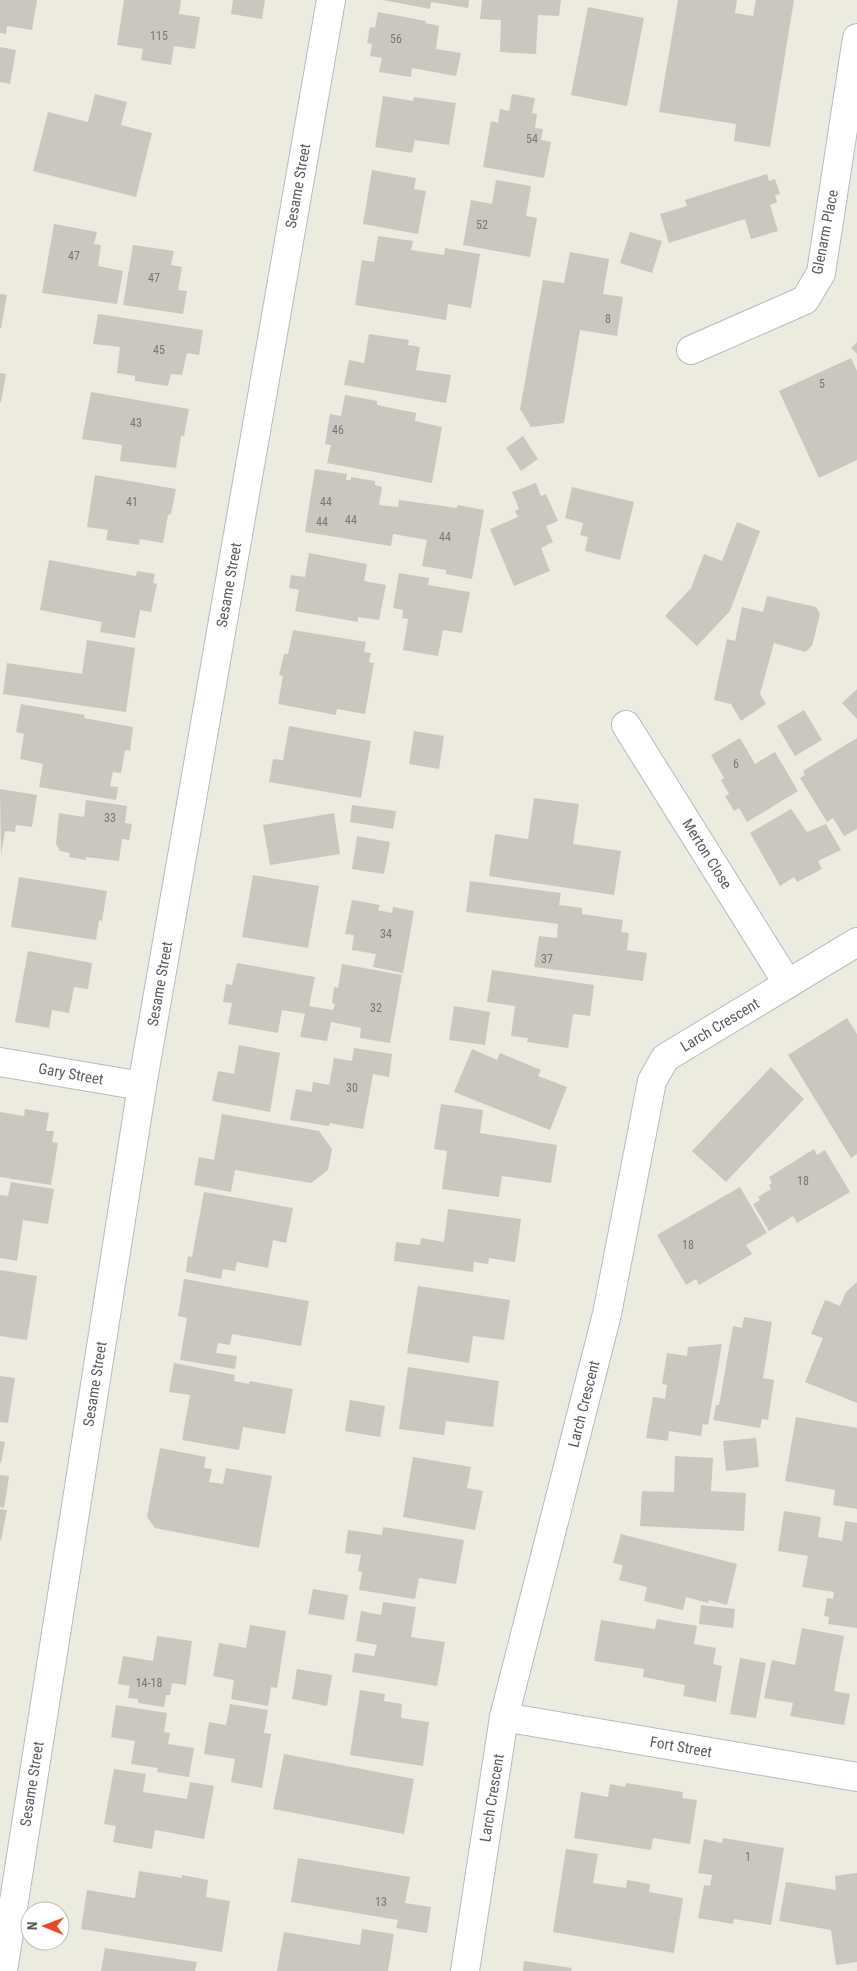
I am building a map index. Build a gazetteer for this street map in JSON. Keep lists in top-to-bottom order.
{
  "streets": {
    "street": [
      "Sesame Street",
      "Glenarm Place",
      "Merton Close",
      "Larch Crescent",
      "Gary Street",
      "Fort Street"
    ]
  },
  "crossings": [
    ["Sesame Street", "Gary Street"],
    ["Merton Close", "Larch Crescent"],
    ["Larch Crescent", "Fort Street"]
  ],
  "house_numbers": [
    "115",
    "56",
    "54",
    "52",
    "47",
    "47",
    "8",
    "45",
    "5",
    "43",
    "46",
    "41",
    "44",
    "44",
    "44",
    "44",
    "6",
    "33",
    "34",
    "37",
    "32",
    "30",
    "18",
    "18",
    "14-18",
    "1",
    "13"
  ],
  "north": "left"
}
